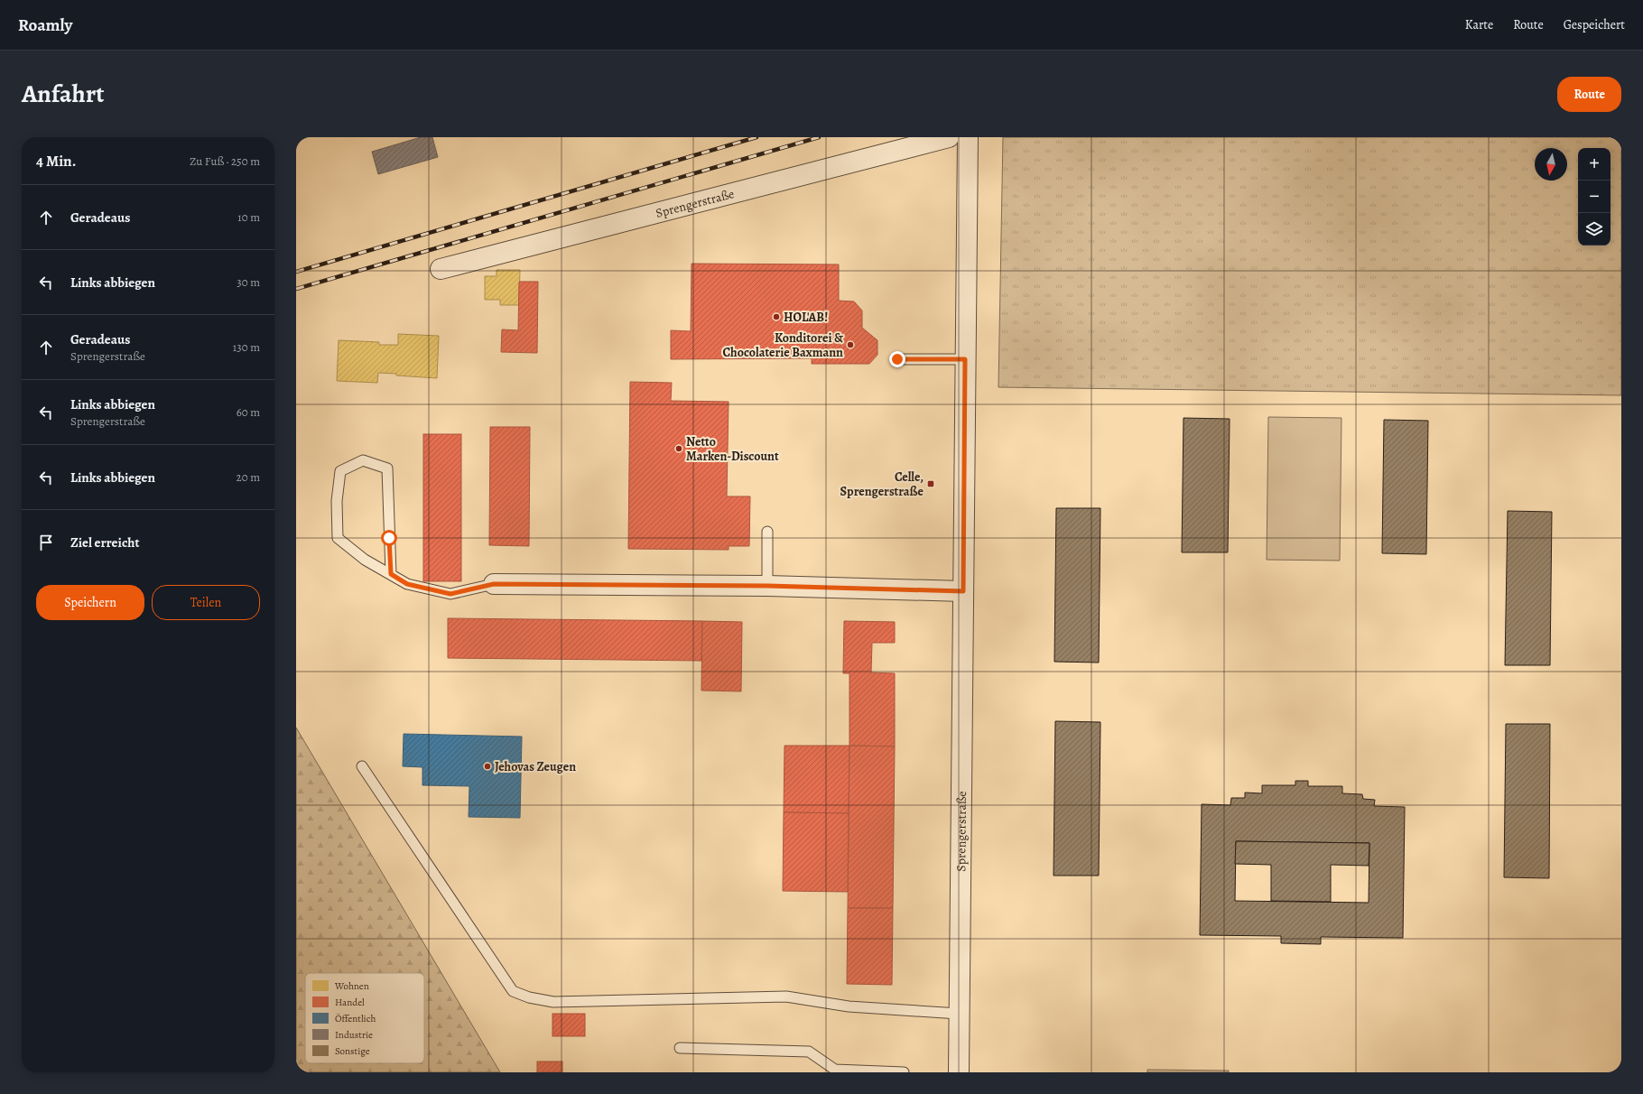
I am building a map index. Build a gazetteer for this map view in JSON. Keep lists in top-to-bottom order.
{
  "streets": {
    "street": ["Sprengerstraße"]
  },
  "places": {
    "other": [
      "HOL'AB!",
      "Konditorei & Chocolaterie Baxmann",
      "Netto Marken-Discount",
      "Jehovas Zeugen"
    ],
    "transit": ["Celle, Sprengerstraße"]
  },
  "legend": [
    "Wohnen",
    "Handel",
    "Öffentlich",
    "Industrie",
    "Sonstige"
  ],
  "north": "bottom",
  "page": {
    "header": "Roamly",
    "nav": ["Karte", "Route", "Gespeichert"],
    "title": "Anfahrt",
    "buttons": [
      "Route",
      ["Speichern", "Teilen"]
    ],
    "heading": ["4 Min.", "Zu Fuß · 250 m"],
    "map_buttons": ["+", "−"],
    "list": [
      ["Geradeaus", "10 m"],
      ["Links abbiegen", "30 m"],
      ["Geradeaus", "Sprengerstraße", "130 m"],
      ["Links abbiegen", "Sprengerstraße", "60 m"],
      ["Links abbiegen", "20 m"],
      "Ziel erreicht"
    ]
  }
}
